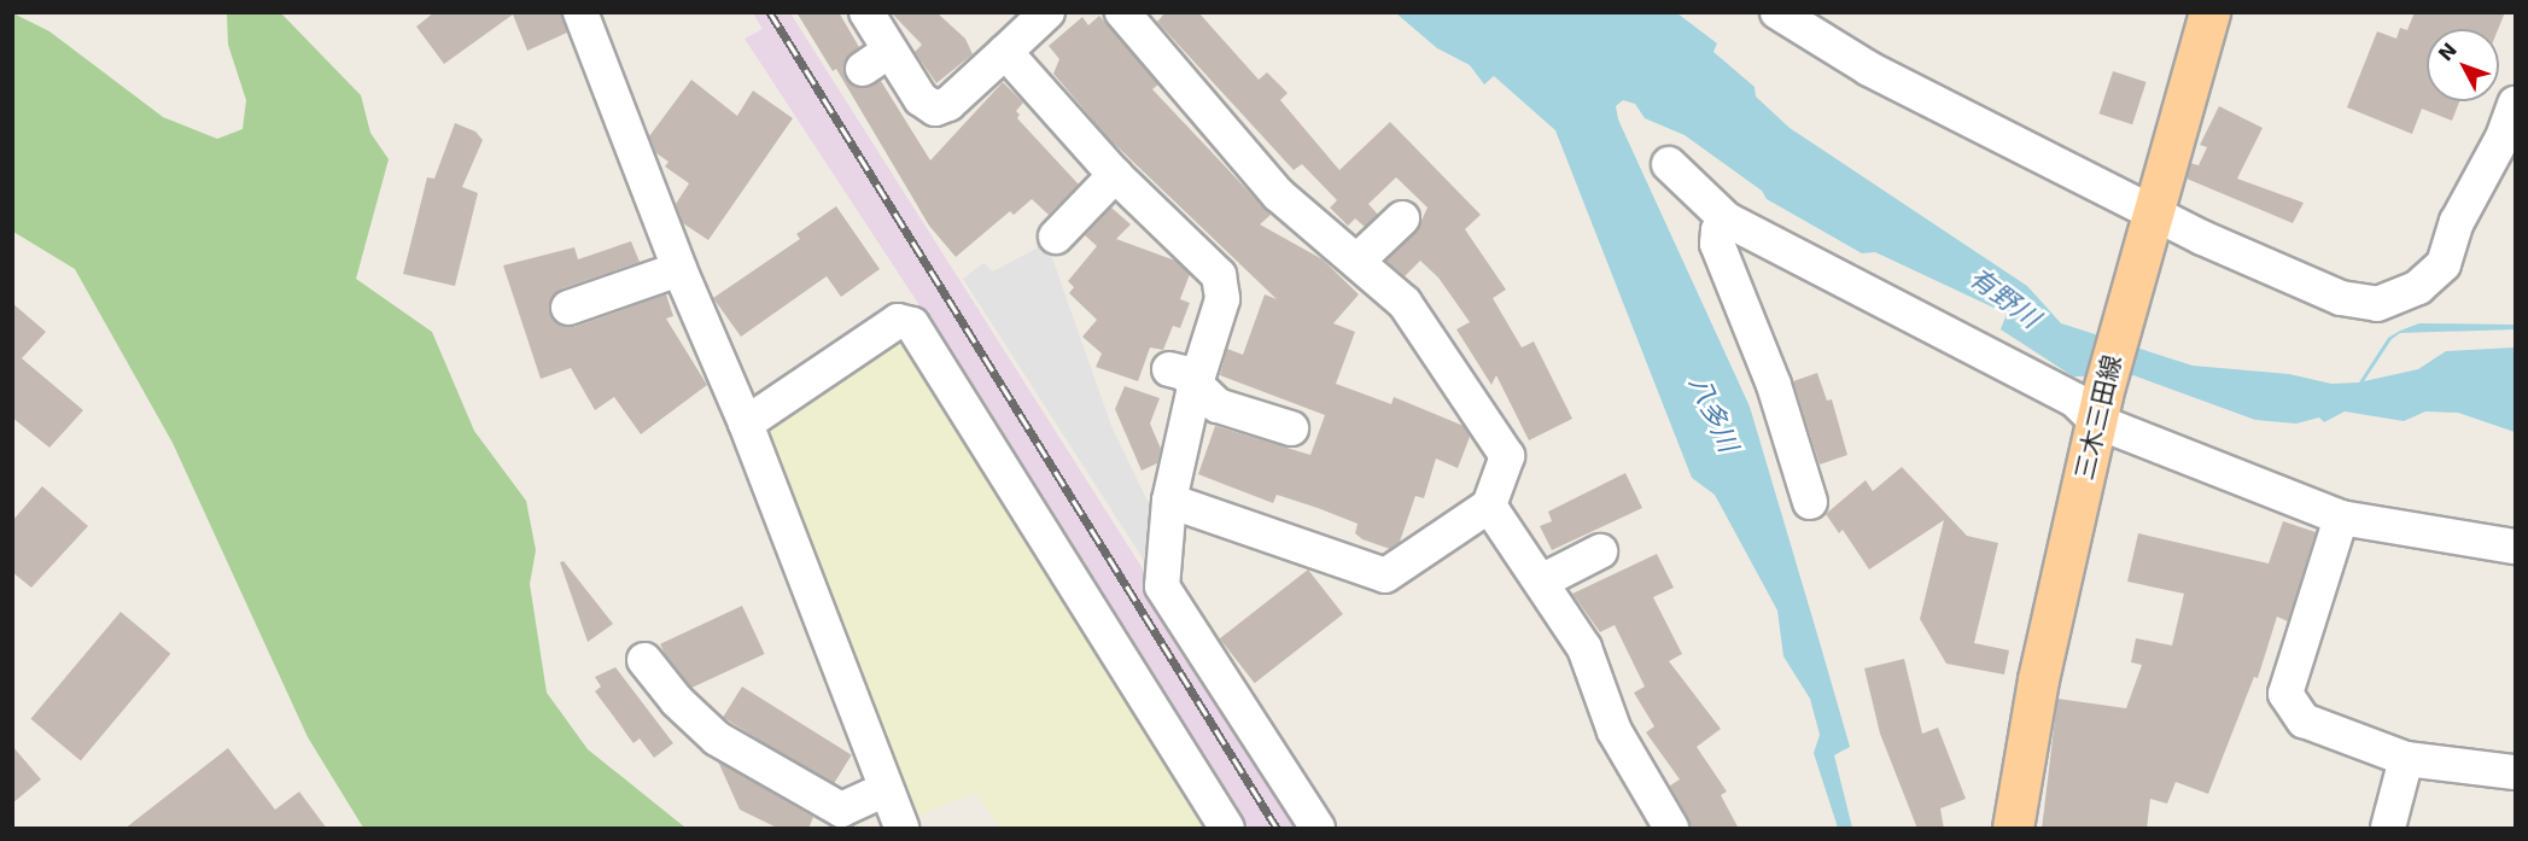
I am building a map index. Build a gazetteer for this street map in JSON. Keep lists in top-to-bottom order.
{
  "streets": {
    "main road": ["三木三田線"]
  },
  "water": ["有野川", "八多川"],
  "north": "top left"
}
